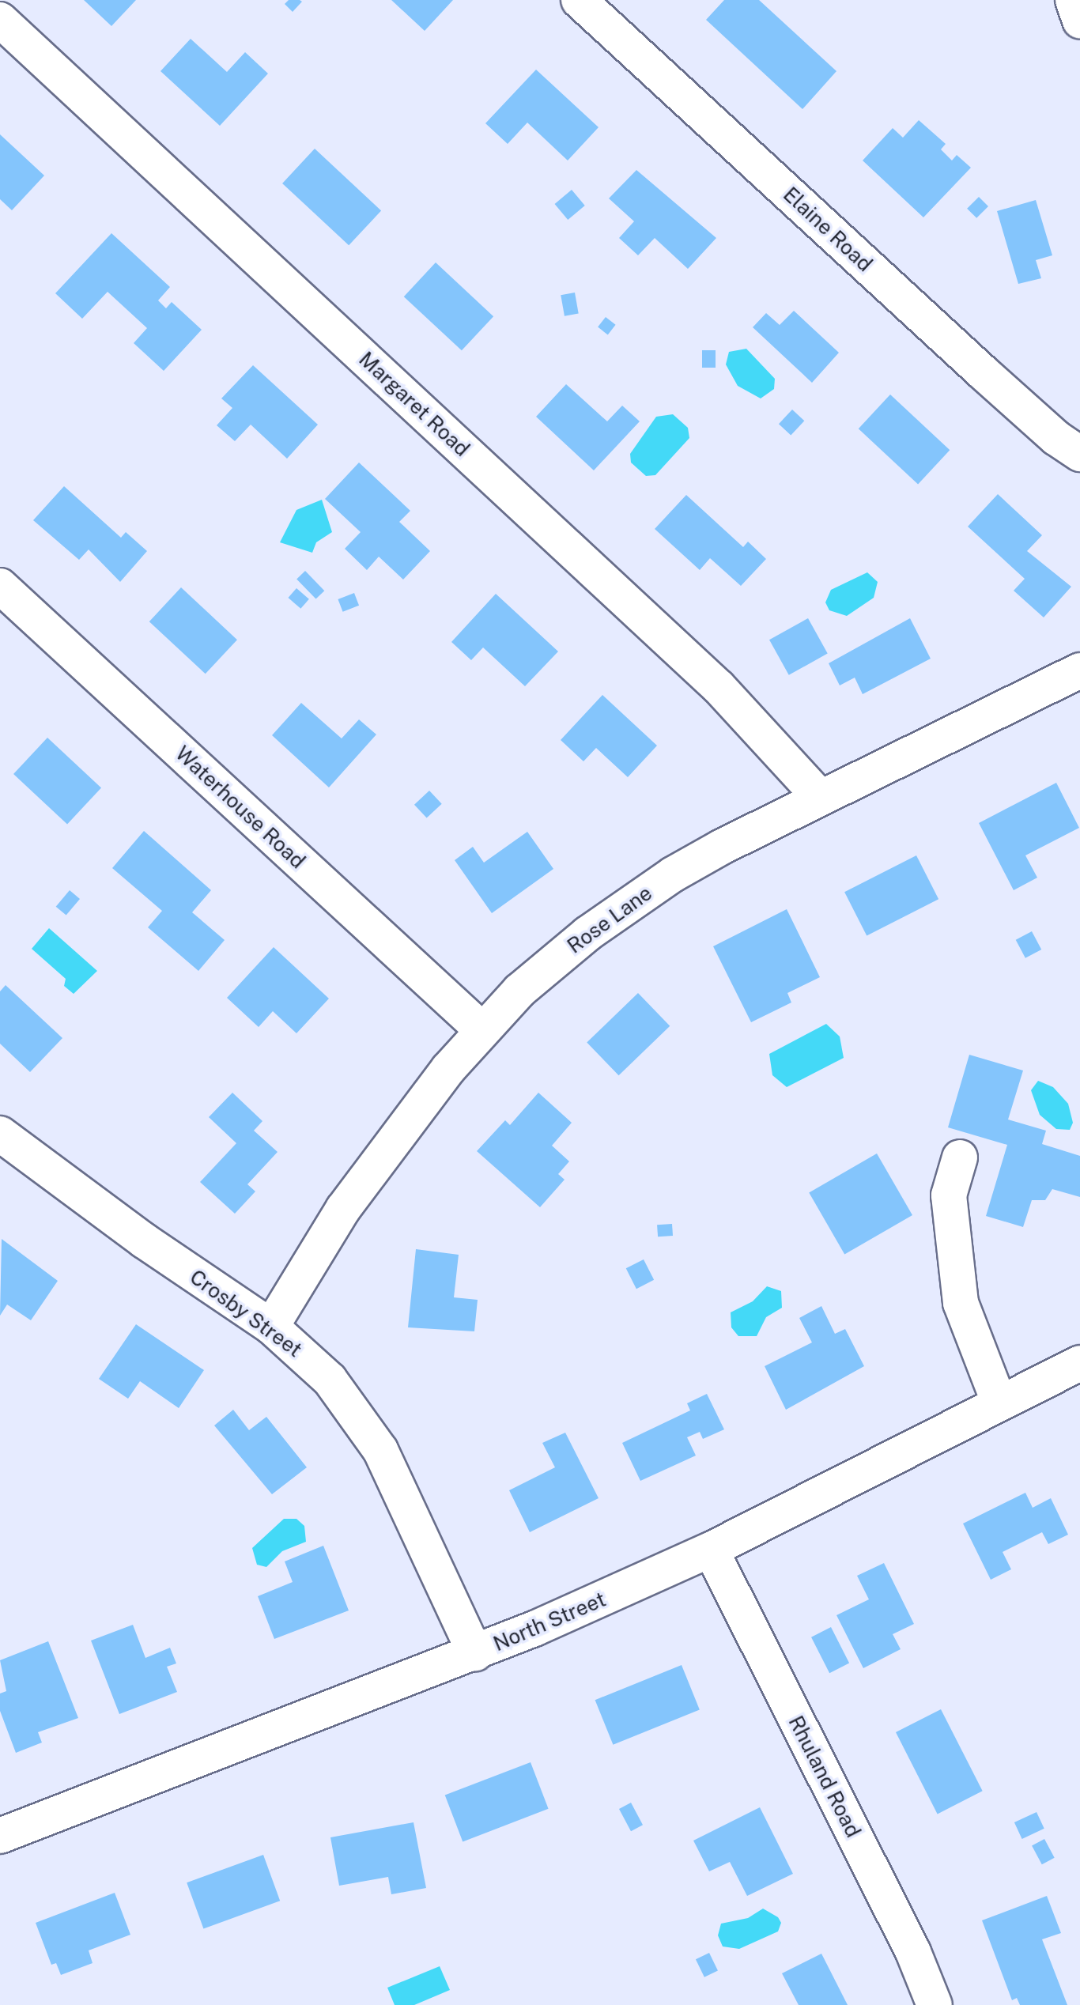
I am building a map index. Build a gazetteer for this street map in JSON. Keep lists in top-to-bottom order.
{
  "streets": {
    "street": [
      "Elaine Road",
      "Margaret Road",
      "Waterhouse Road",
      "Rose Lane",
      "Crosby Street",
      "North Street",
      "Rhuland Road"
    ]
  },
  "crossings": [
    ["Margaret Road", "Rose Lane"],
    ["Waterhouse Road", "Rose Lane"],
    ["Rose Lane", "Crosby Street"],
    ["Crosby Street", "North Street"],
    ["North Street", "Rhuland Road"]
  ]
}
